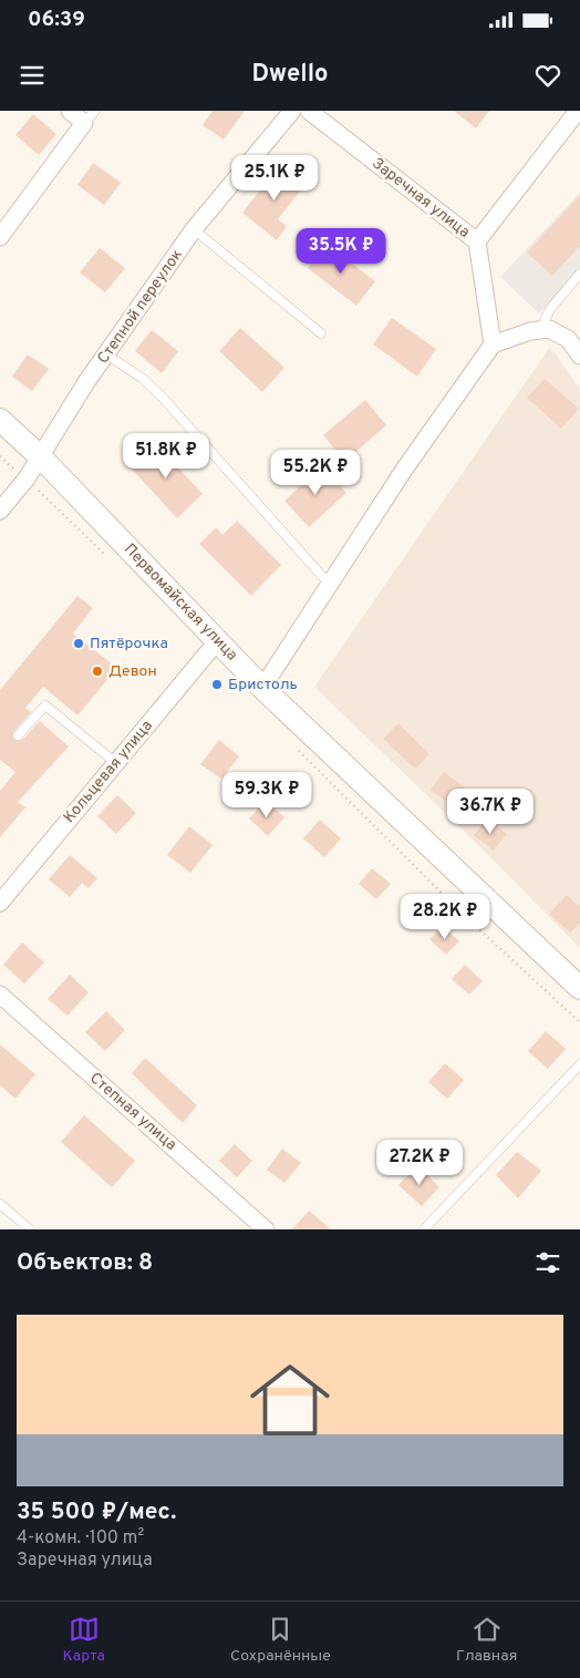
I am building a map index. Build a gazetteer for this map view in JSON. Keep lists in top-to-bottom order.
{
  "streets": {
    "street": [
      "Заречная улица",
      "Степной переулок",
      "Первомайская улица",
      "Кольцевая улица",
      "Степная улица"
    ]
  },
  "crossings": [
    ["Степной переулок", "Первомайская улица"],
    ["Первомайская улица", "Кольцевая улица"]
  ],
  "places": ["Пятёрочка", "Девон", "Бристоль"],
  "page": {
    "status": "06:39",
    "header": "Dwello",
    "price": [
      "25.1K ₽",
      "35.5K ₽",
      "51.8K ₽",
      "55.2K ₽",
      "59.3K ₽",
      "36.7K ₽",
      "28.2K ₽",
      "27.2K ₽"
    ],
    "heading": "Объектов: 8",
    "list": [
      {
        "name": "35 500 ₽/мес.",
        "note": "4-комн. · 100 m² · Заречная улица"
      }
    ],
    "tabs": ["Карта", "Сохранённые", "Главная"]
  }
}
